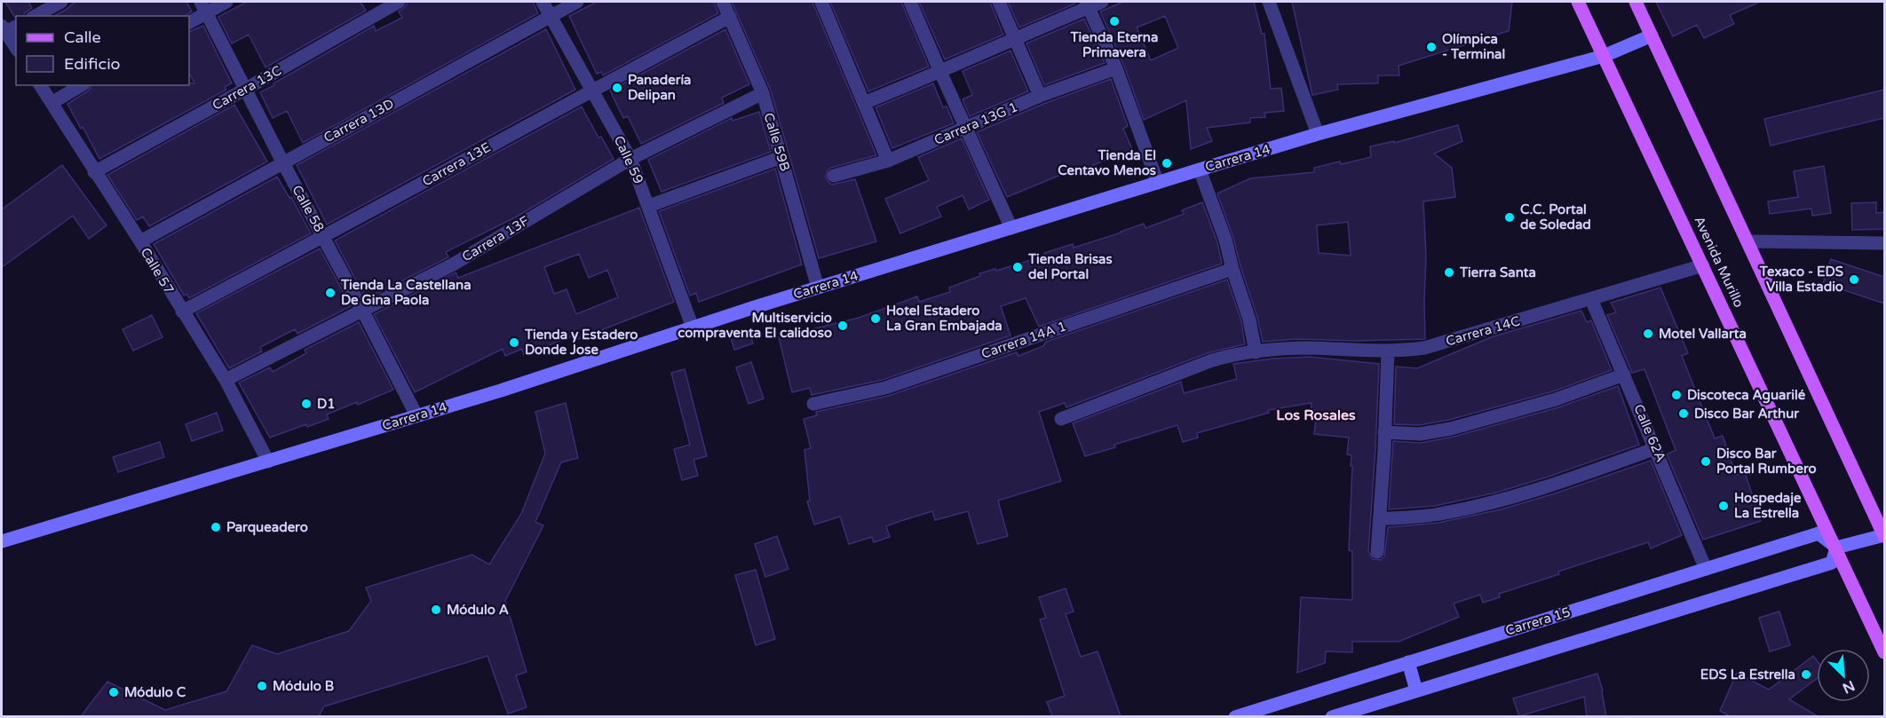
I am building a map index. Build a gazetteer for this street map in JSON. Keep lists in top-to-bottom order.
{
  "streets": {
    "main road": ["Carrera 14", "Avenida Murillo", "Carrera 15"],
    "street": [
      "Carrera 13C",
      "Carrera 13D",
      "Carrera 13G 1",
      "Calle 59B",
      "Calle 59",
      "Carrera 13E",
      "Calle 58",
      "Carrera 13F",
      "Calle 57",
      "Carrera 14C",
      "Carrera 14A 1",
      "Calle 62A"
    ]
  },
  "crossings": [
    ["Carrera 13C", "Calle 58"],
    ["Carrera 13C", "Calle 57"],
    ["Carrera 13D", "Calle 59"],
    ["Carrera 13D", "Calle 58"],
    ["Carrera 13D", "Calle 57"],
    ["Calle 59B", "Carrera 14"],
    ["Calle 59B", "Carrera 13E"],
    ["Calle 59B", "Carrera 13F"],
    ["Carrera 14", "Calle 59"],
    ["Carrera 14", "Calle 58"],
    ["Carrera 14", "Avenida Murillo"],
    ["Carrera 14", "Calle 57"],
    ["Calle 59", "Carrera 13E"],
    ["Calle 59", "Carrera 13F"],
    ["Carrera 13E", "Calle 58"],
    ["Carrera 13E", "Calle 57"],
    ["Calle 58", "Carrera 13F"],
    ["Carrera 13F", "Calle 57"],
    ["Avenida Murillo", "Carrera 14C"],
    ["Avenida Murillo", "Carrera 15"],
    ["Carrera 14C", "Calle 62A"],
    ["Calle 62A", "Carrera 15"]
  ],
  "districts": ["Los Rosales"],
  "places": [
    "Tienda Eterna Primavera",
    "Olímpica - Terminal",
    "Panadería Delipan",
    "Tienda El Centavo Menos",
    "C.C. Portal de Soledad",
    "Tienda Brisas del Portal",
    "Tierra Santa",
    "Texaco - EDS Villa Estadio",
    "Tienda La Castellana De Gina Paola",
    "Hotel Estadero La Gran Embajada",
    "Multiservicio compraventa El calidoso",
    "Motel Vallarta",
    "Tienda y Estadero Donde Jose",
    "Discoteca Aguarilé",
    "D1",
    "Disco Bar Arthur",
    "Disco Bar Portal Rumbero",
    "Hospedaje La Estrella",
    "Parqueadero",
    "Módulo A",
    "EDS La Estrella",
    "Módulo B",
    "Módulo C"
  ],
  "legend": ["Calle", "Edificio"],
  "north": "bottom right"
}
